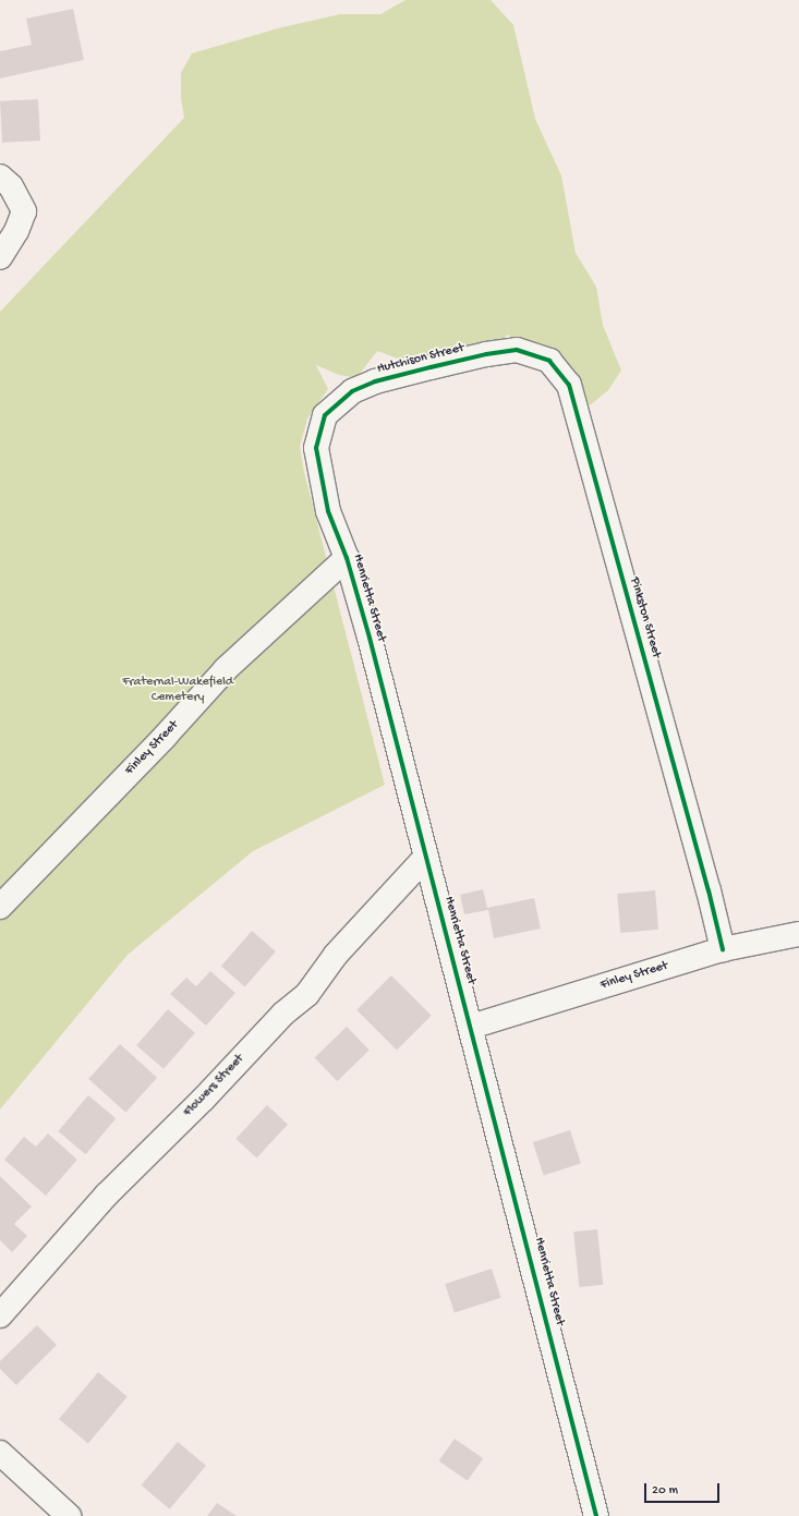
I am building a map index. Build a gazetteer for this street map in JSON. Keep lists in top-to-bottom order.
{
  "streets": {
    "street": [
      "Hutchison Street",
      "Henrietta Street",
      "Pinkston Street",
      "Finley Street",
      "Flowers Street"
    ]
  },
  "crossings": [
    ["Hutchison Street", "Henrietta Street"],
    ["Hutchison Street", "Pinkston Street"],
    ["Henrietta Street", "Finley Street"],
    ["Henrietta Street", "Flowers Street"],
    ["Pinkston Street", "Finley Street"]
  ],
  "parks": ["Fraternal-Wakefield Cemetery"],
  "scale_bar": "20 m"
}
